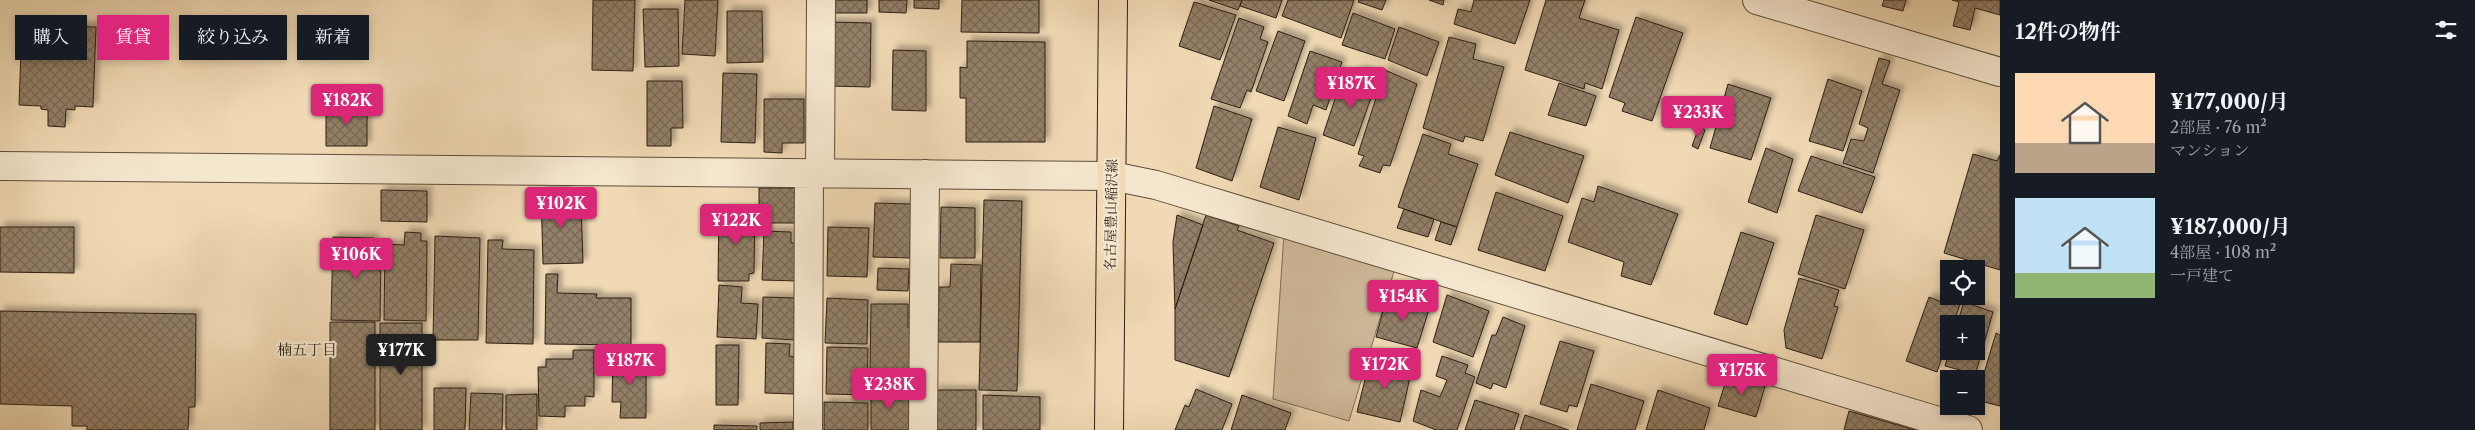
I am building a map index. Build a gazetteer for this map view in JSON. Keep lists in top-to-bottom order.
{
  "streets": {
    "main road": ["名古屋豊山稲沢線"]
  },
  "districts": ["楠五丁目"],
  "page": {
    "heading": "12件の物件",
    "chip": [
      "購入",
      "賃貸",
      "絞り込み",
      "新着"
    ],
    "list": [
      {
        "name": "¥177,000/月",
        "note": "2部屋 · 76 m² · マンション"
      },
      {
        "name": "¥187,000/月",
        "note": "4部屋 · 108 m² · 一戸建て"
      }
    ],
    "price": [
      "¥187K",
      "¥182K",
      "¥233K",
      "¥102K",
      "¥122K",
      "¥106K",
      "¥154K",
      "¥177K",
      "¥187K",
      "¥172K",
      "¥175K",
      "¥238K"
    ],
    "map_buttons": ["+", "−"]
  }
}
